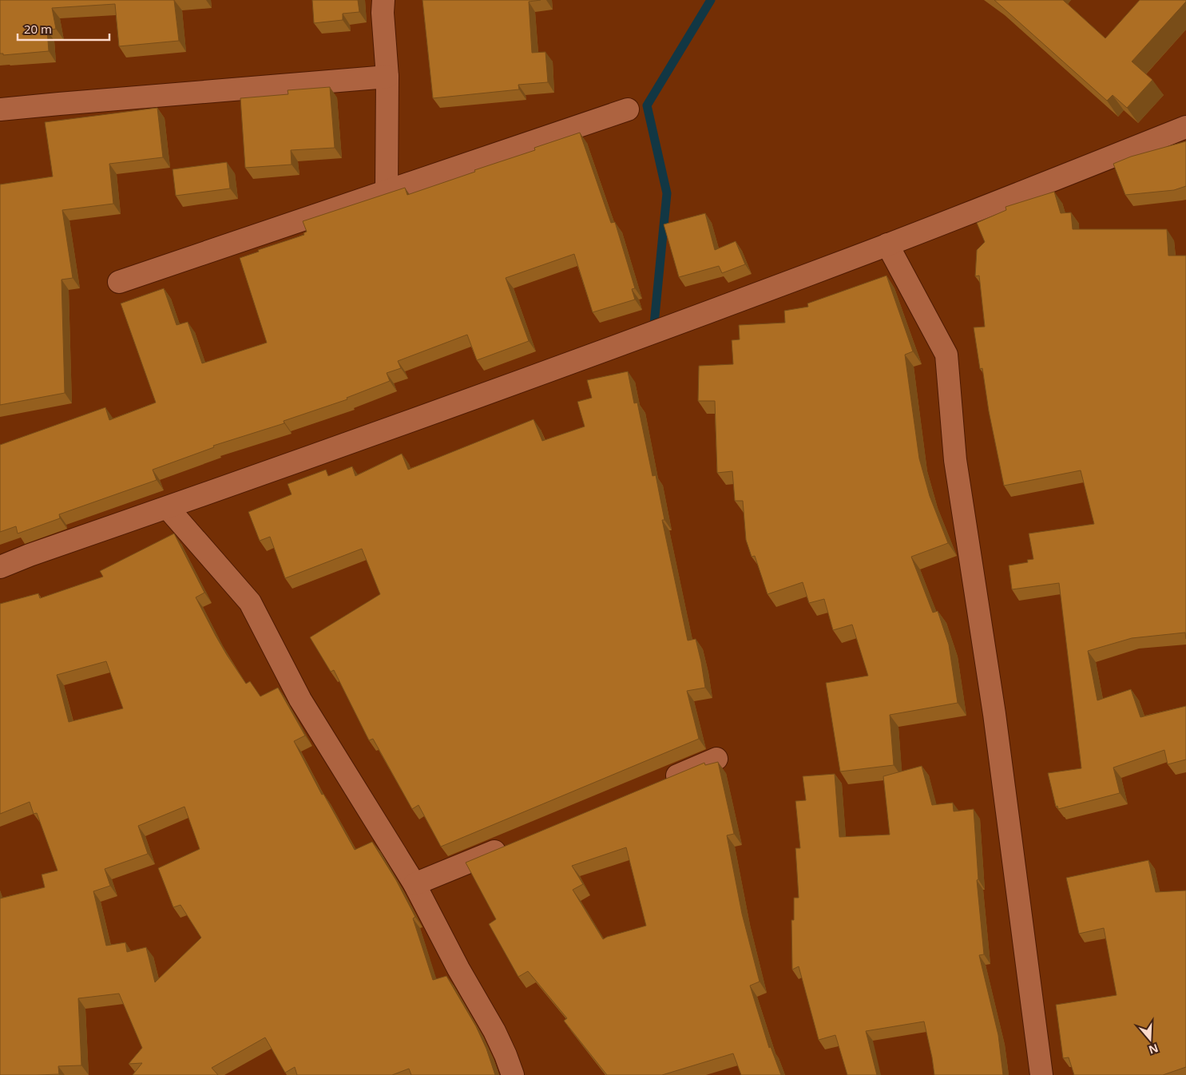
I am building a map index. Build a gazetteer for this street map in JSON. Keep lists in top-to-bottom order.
{
  "scale_bar": "20 m",
  "north": "bottom"
}
